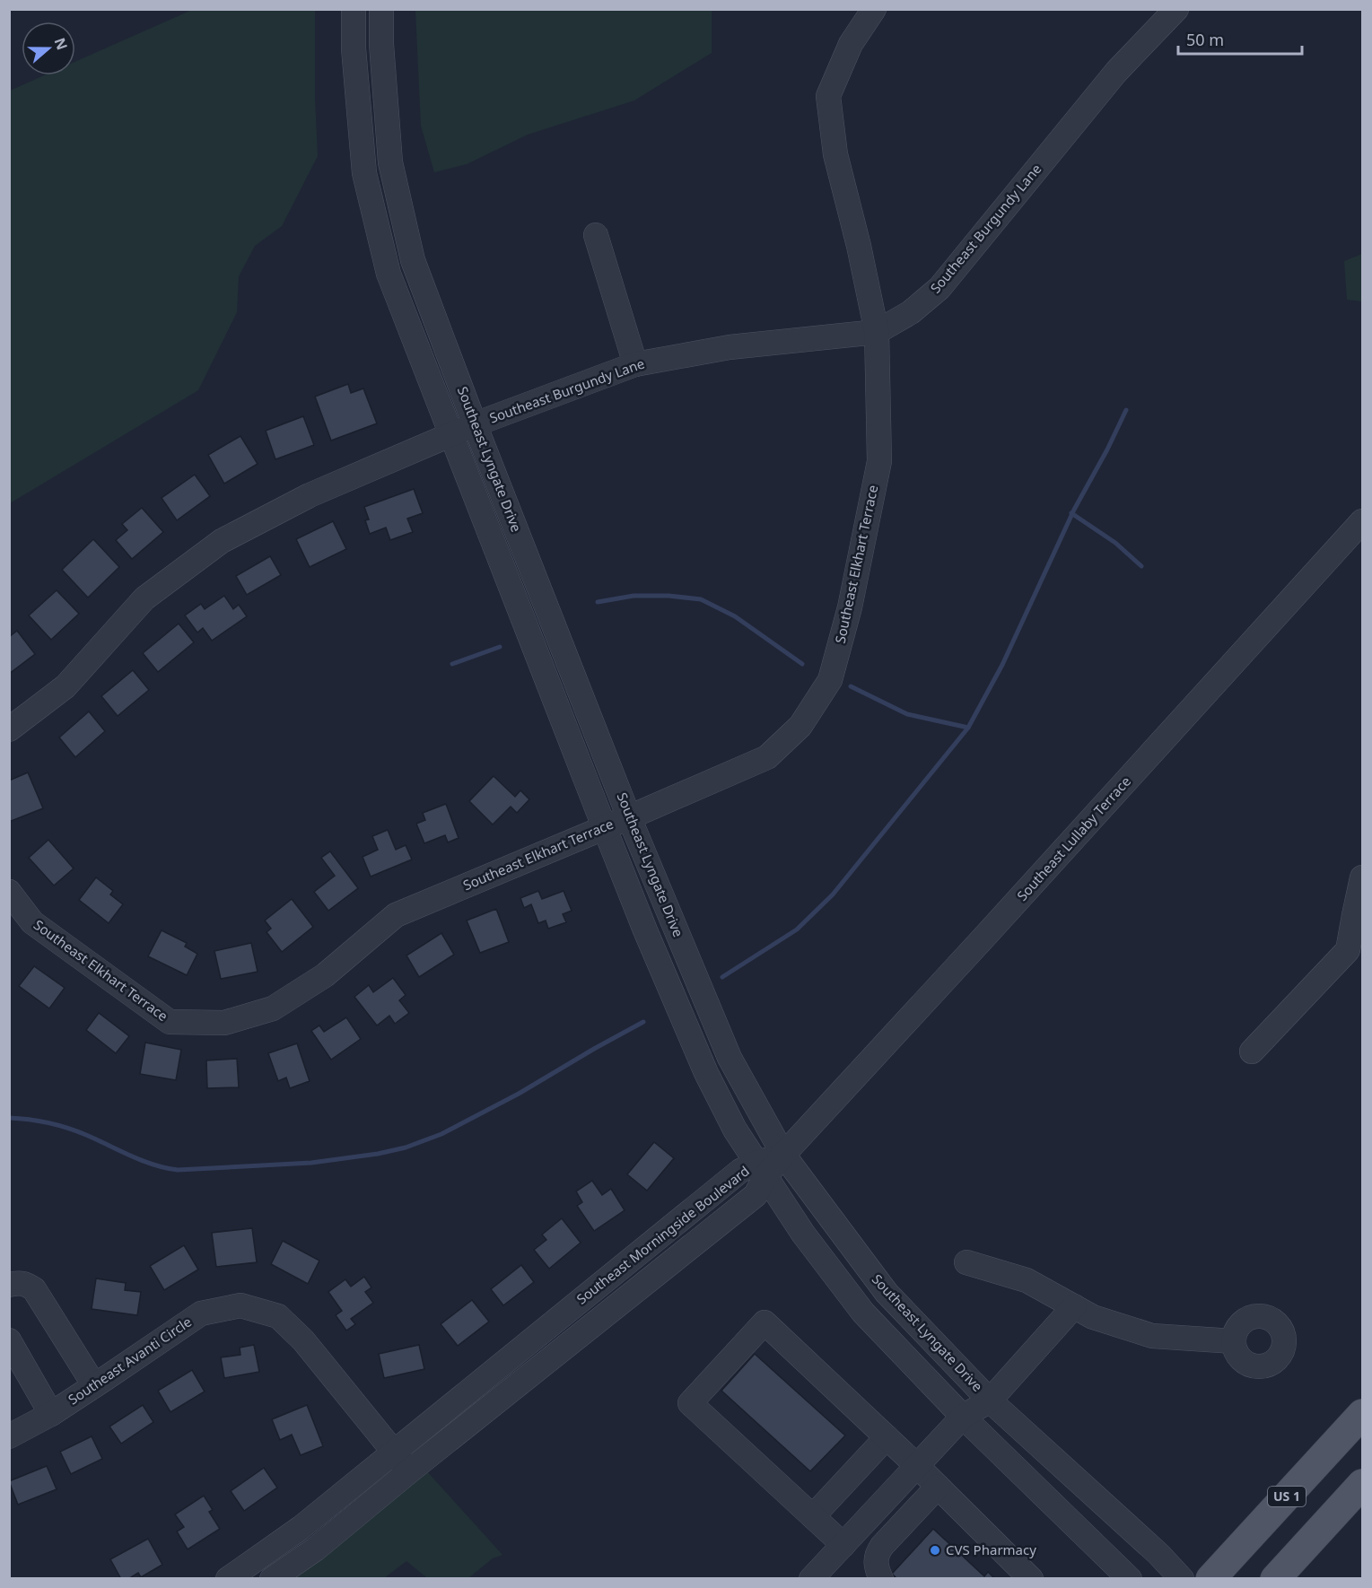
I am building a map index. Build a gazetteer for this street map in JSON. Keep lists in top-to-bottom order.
{
  "streets": {
    "main road": ["US 1"],
    "street": [
      "Southeast Burgundy Lane",
      "Southeast Lyngate Drive",
      "Southeast Elkhart Terrace",
      "Southeast Lullaby Terrace",
      "Southeast Morningside Boulevard",
      "Southeast Avanti Circle"
    ]
  },
  "crossings": [
    ["Southeast Burgundy Lane", "Southeast Lyngate Drive"],
    ["Southeast Burgundy Lane", "Southeast Elkhart Terrace"],
    ["Southeast Lyngate Drive", "Southeast Elkhart Terrace"],
    ["Southeast Lyngate Drive", "Southeast Lullaby Terrace"],
    ["Southeast Lyngate Drive", "Southeast Morningside Boulevard"],
    ["Southeast Lullaby Terrace", "Southeast Morningside Boulevard"],
    ["Southeast Morningside Boulevard", "Southeast Avanti Circle"]
  ],
  "places": ["CVS Pharmacy"],
  "scale_bar": "50 m",
  "north": "right"
}
